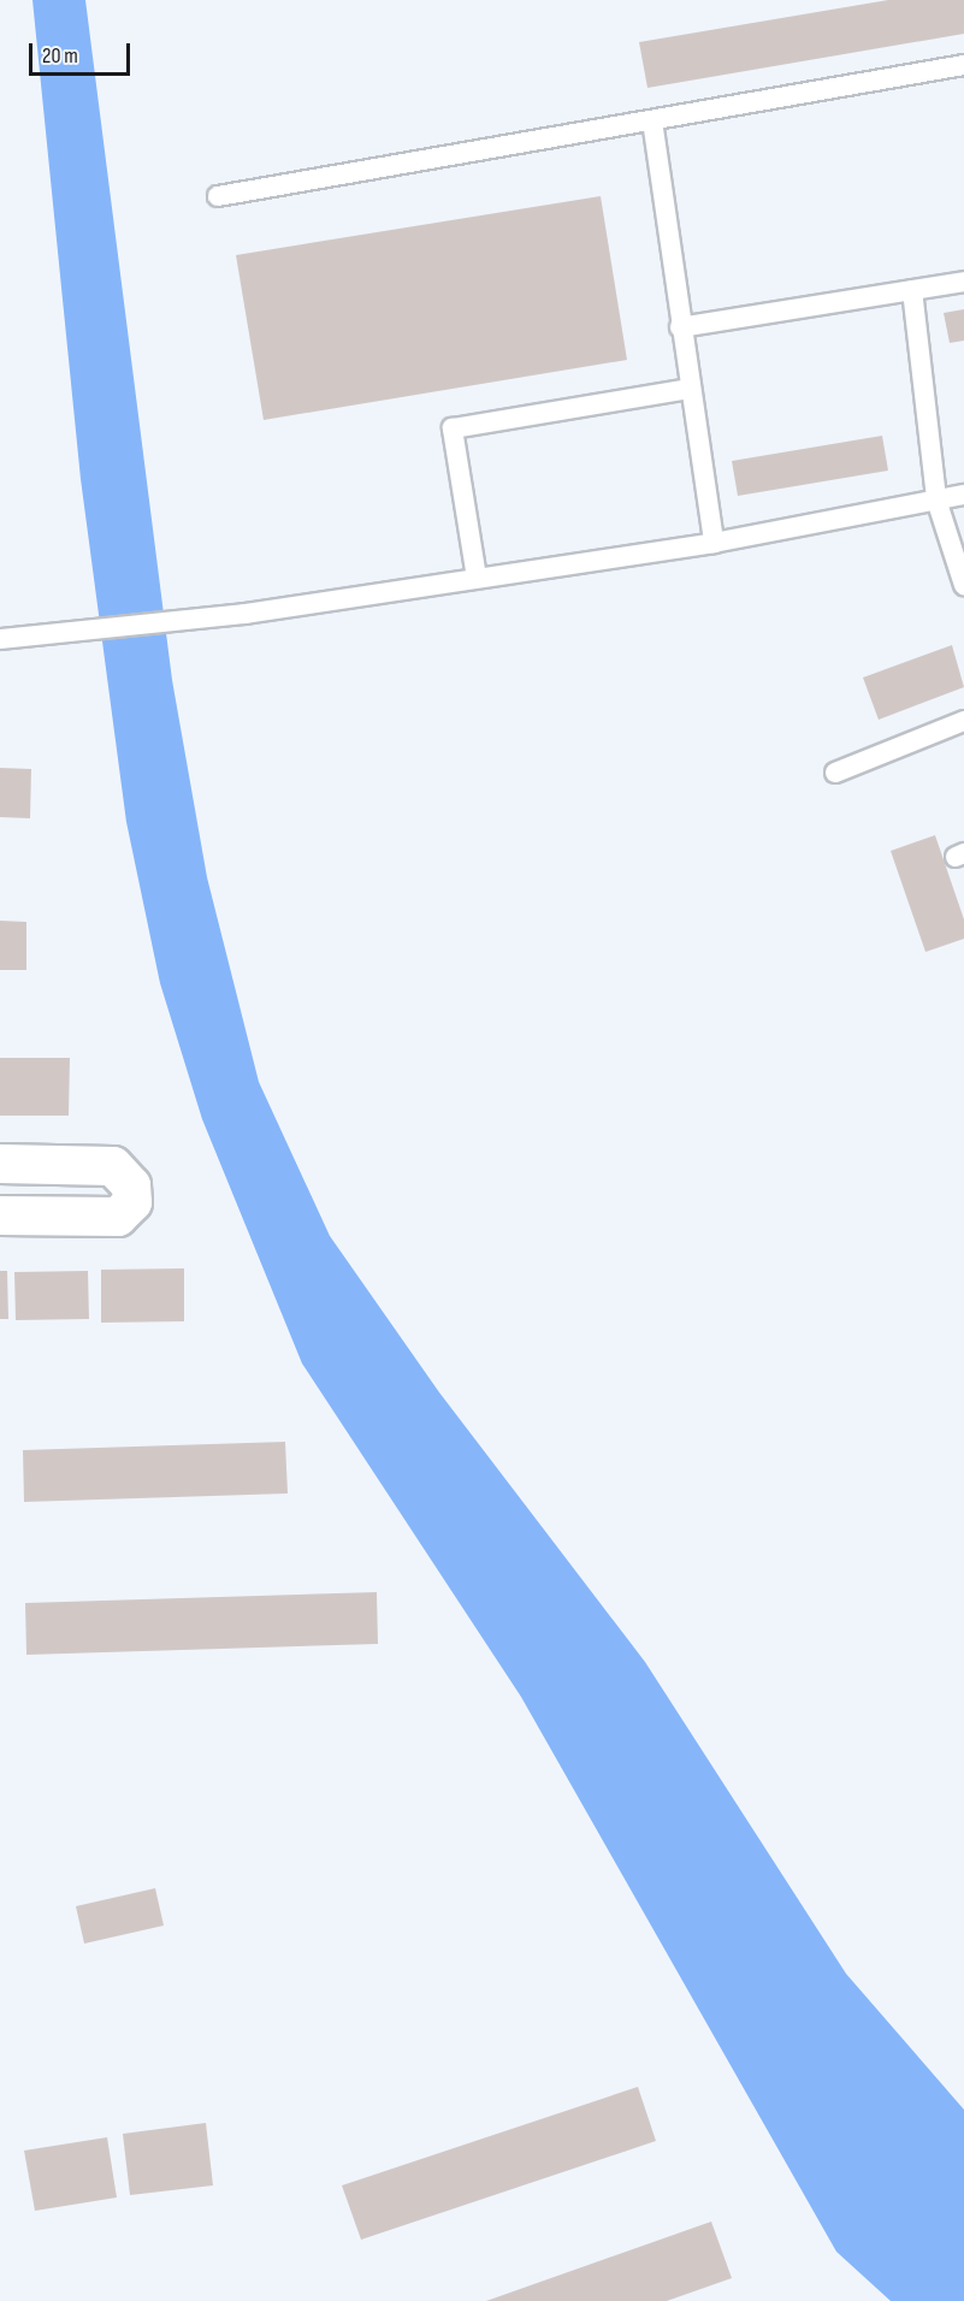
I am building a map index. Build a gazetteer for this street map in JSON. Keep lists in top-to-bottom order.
{
  "scale_bar": "20 m"
}
